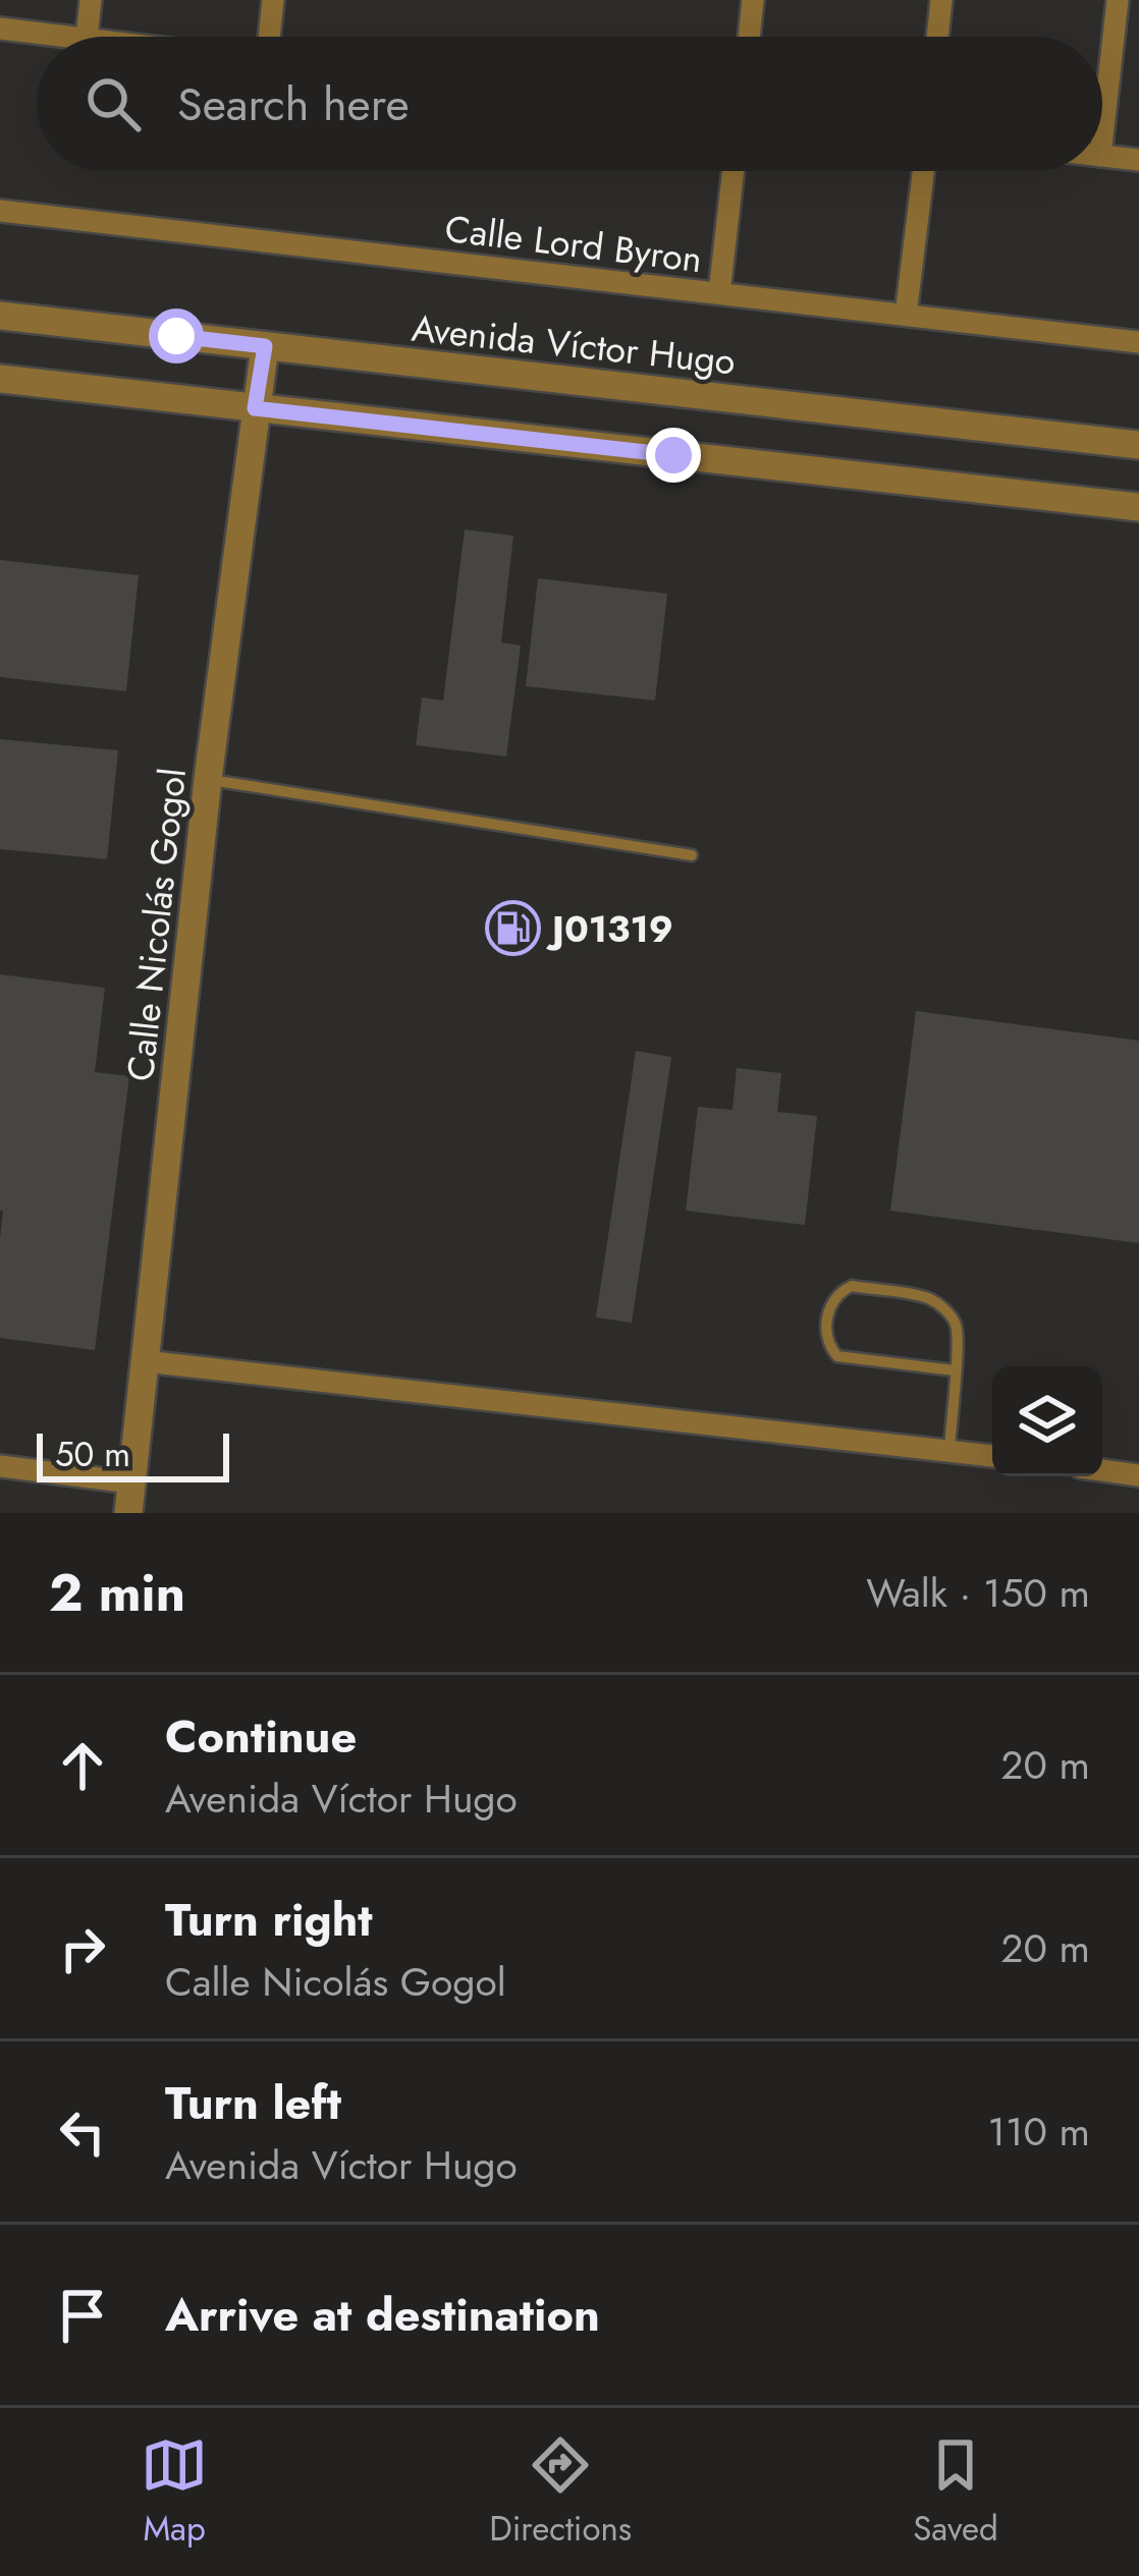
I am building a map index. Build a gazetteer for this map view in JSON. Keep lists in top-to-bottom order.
{
  "streets": {
    "street": ["Calle Lord Byron", "Avenida Víctor Hugo", "Calle Nicolás Gogol"]
  },
  "crossings": [
    ["Avenida Víctor Hugo", "Calle Nicolás Gogol"]
  ],
  "places": {
    "fuel station": ["J01319"]
  },
  "scale_bar": "50 m",
  "page": {
    "search": "Search here",
    "scale": "50 m",
    "heading": ["2 min", "Walk · 150 m"],
    "list": [
      ["Continue", "Avenida Víctor Hugo", "20 m"],
      ["Turn right", "Calle Nicolás Gogol", "20 m"],
      ["Turn left", "Avenida Víctor Hugo", "110 m"],
      "Arrive at destination"
    ],
    "nav": ["Map", "Directions", "Saved"]
  }
}
